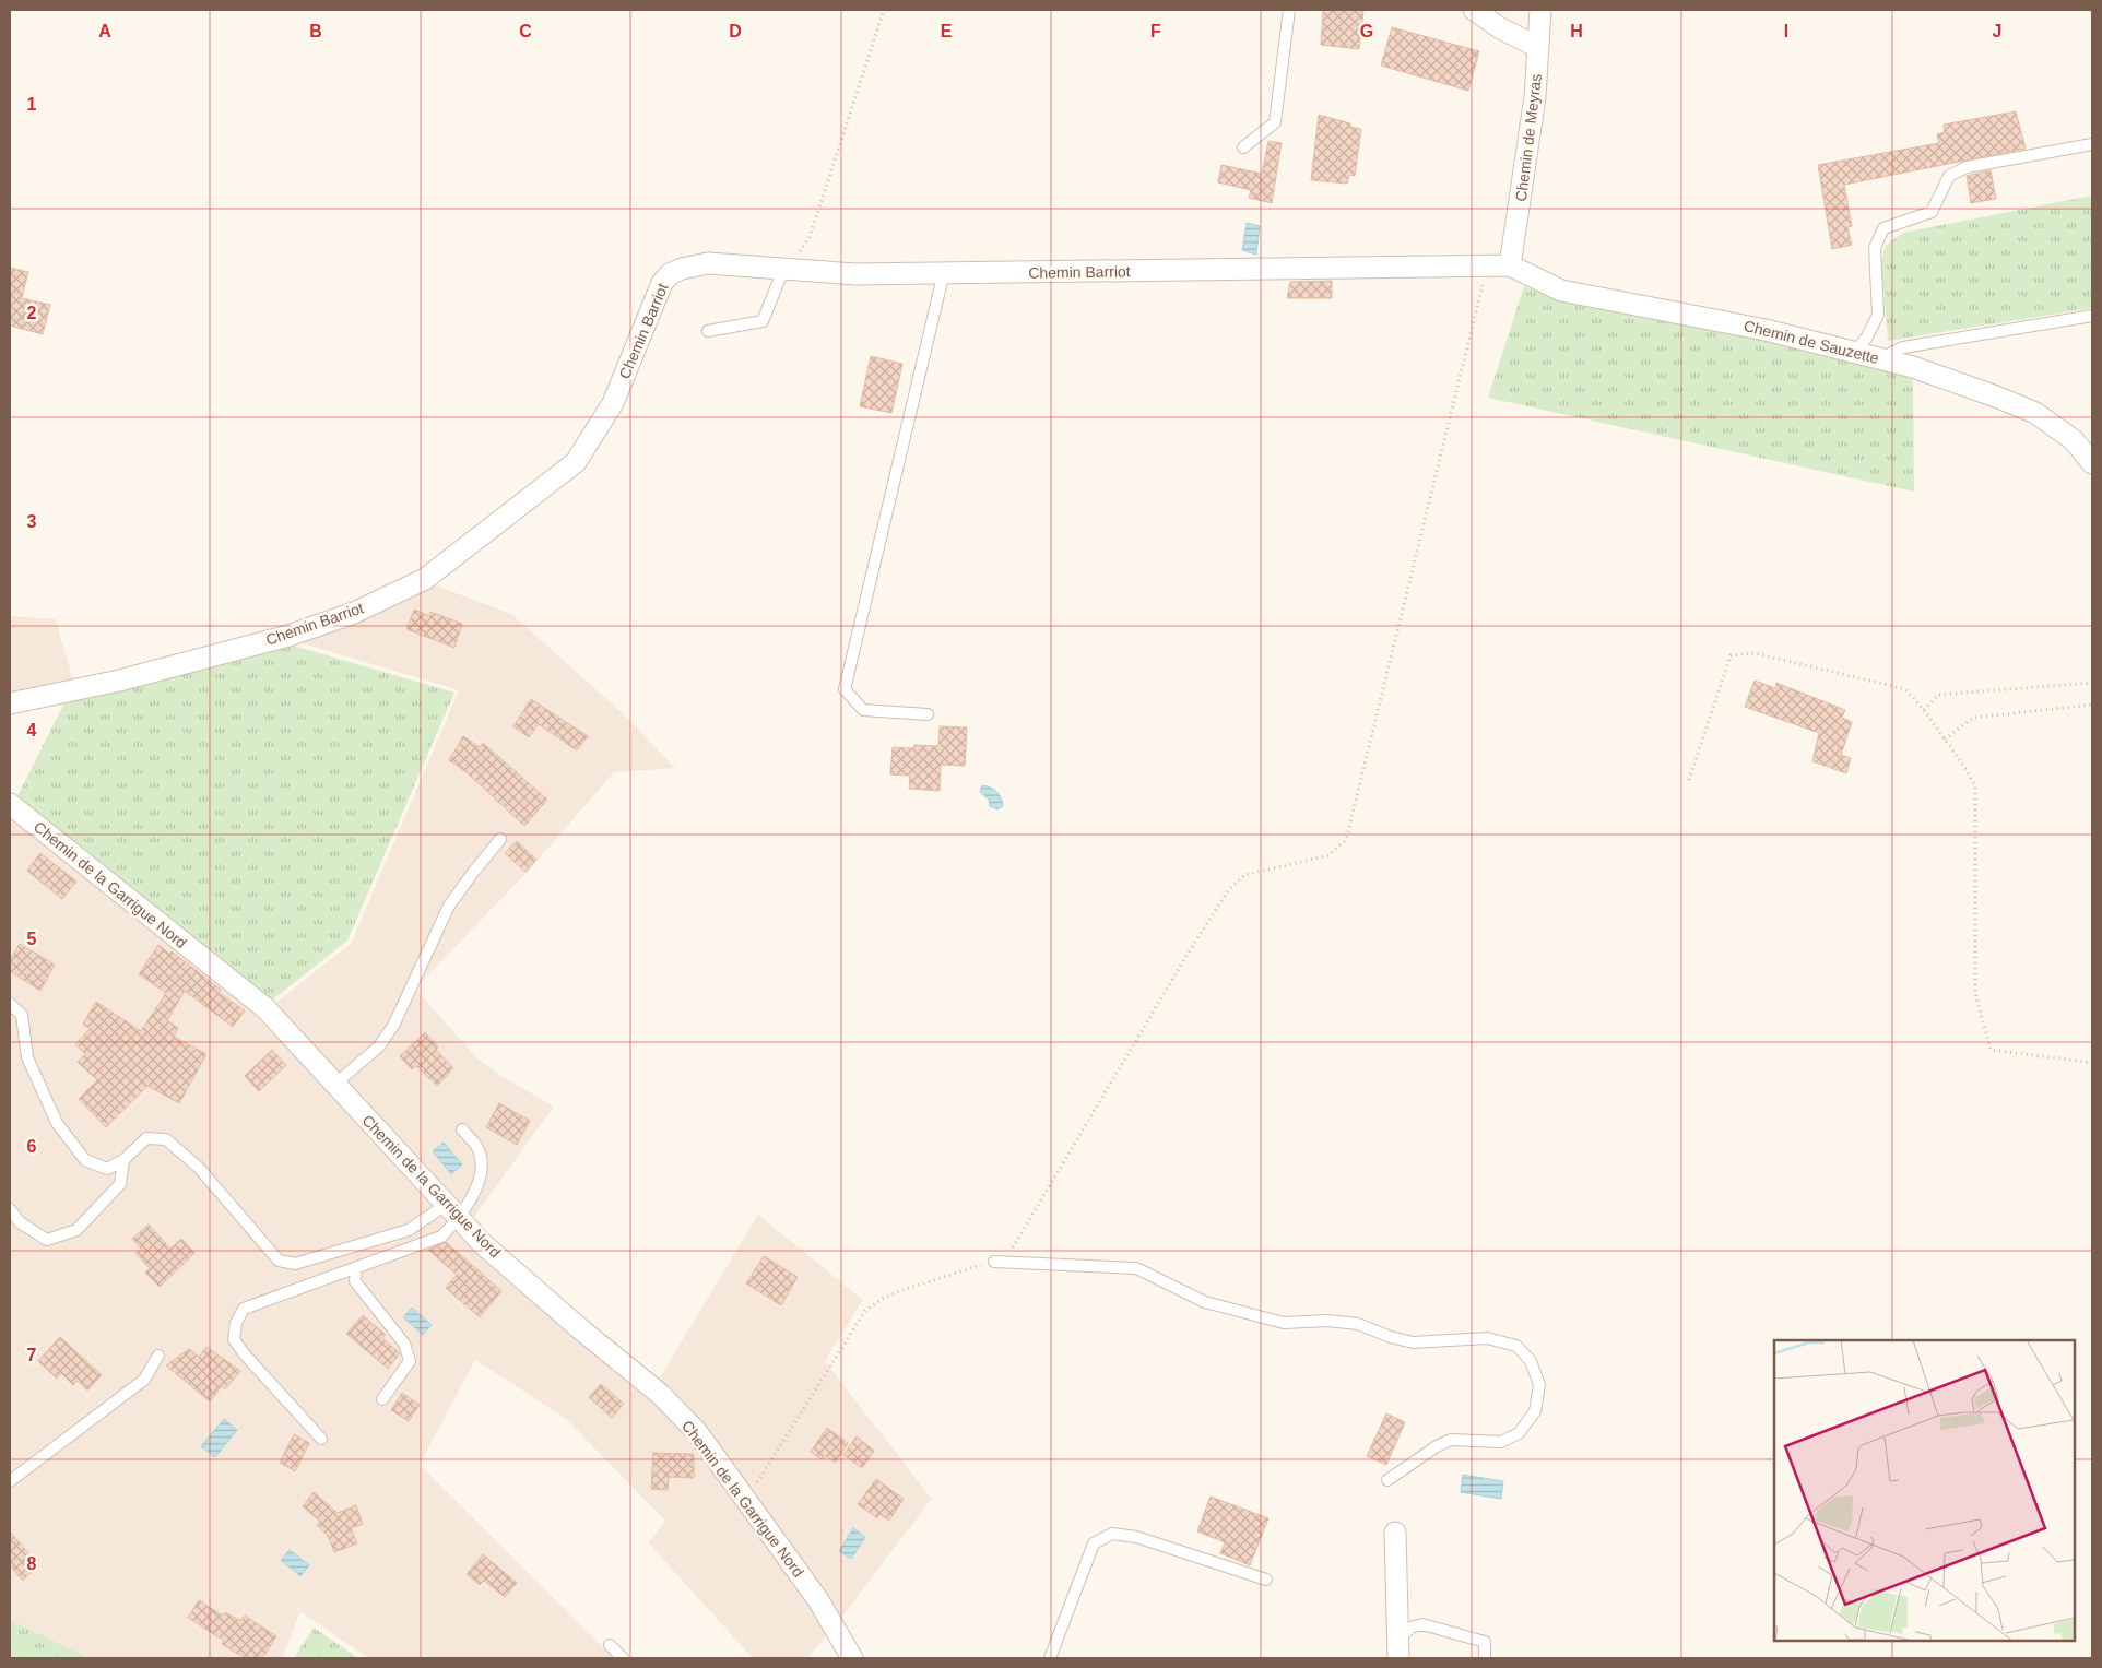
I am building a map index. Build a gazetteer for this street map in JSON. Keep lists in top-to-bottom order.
{
  "streets": {
    "street": [
      "Chemin de Meyras",
      "Chemin Barriot",
      "Chemin de Sauzette",
      "Chemin de la Garrigue Nord"
    ]
  },
  "crossings": [
    ["Chemin de Meyras", "Chemin Barriot"],
    ["Chemin de Meyras", "Chemin de Sauzette"],
    ["Chemin Barriot", "Chemin de Sauzette"]
  ],
  "grid": {
    "columns": [
      "A",
      "B",
      "C",
      "D",
      "E",
      "F",
      "G",
      "H",
      "I",
      "J"
    ],
    "rows": [
      "1",
      "2",
      "3",
      "4",
      "5",
      "6",
      "7",
      "8"
    ]
  }
}
